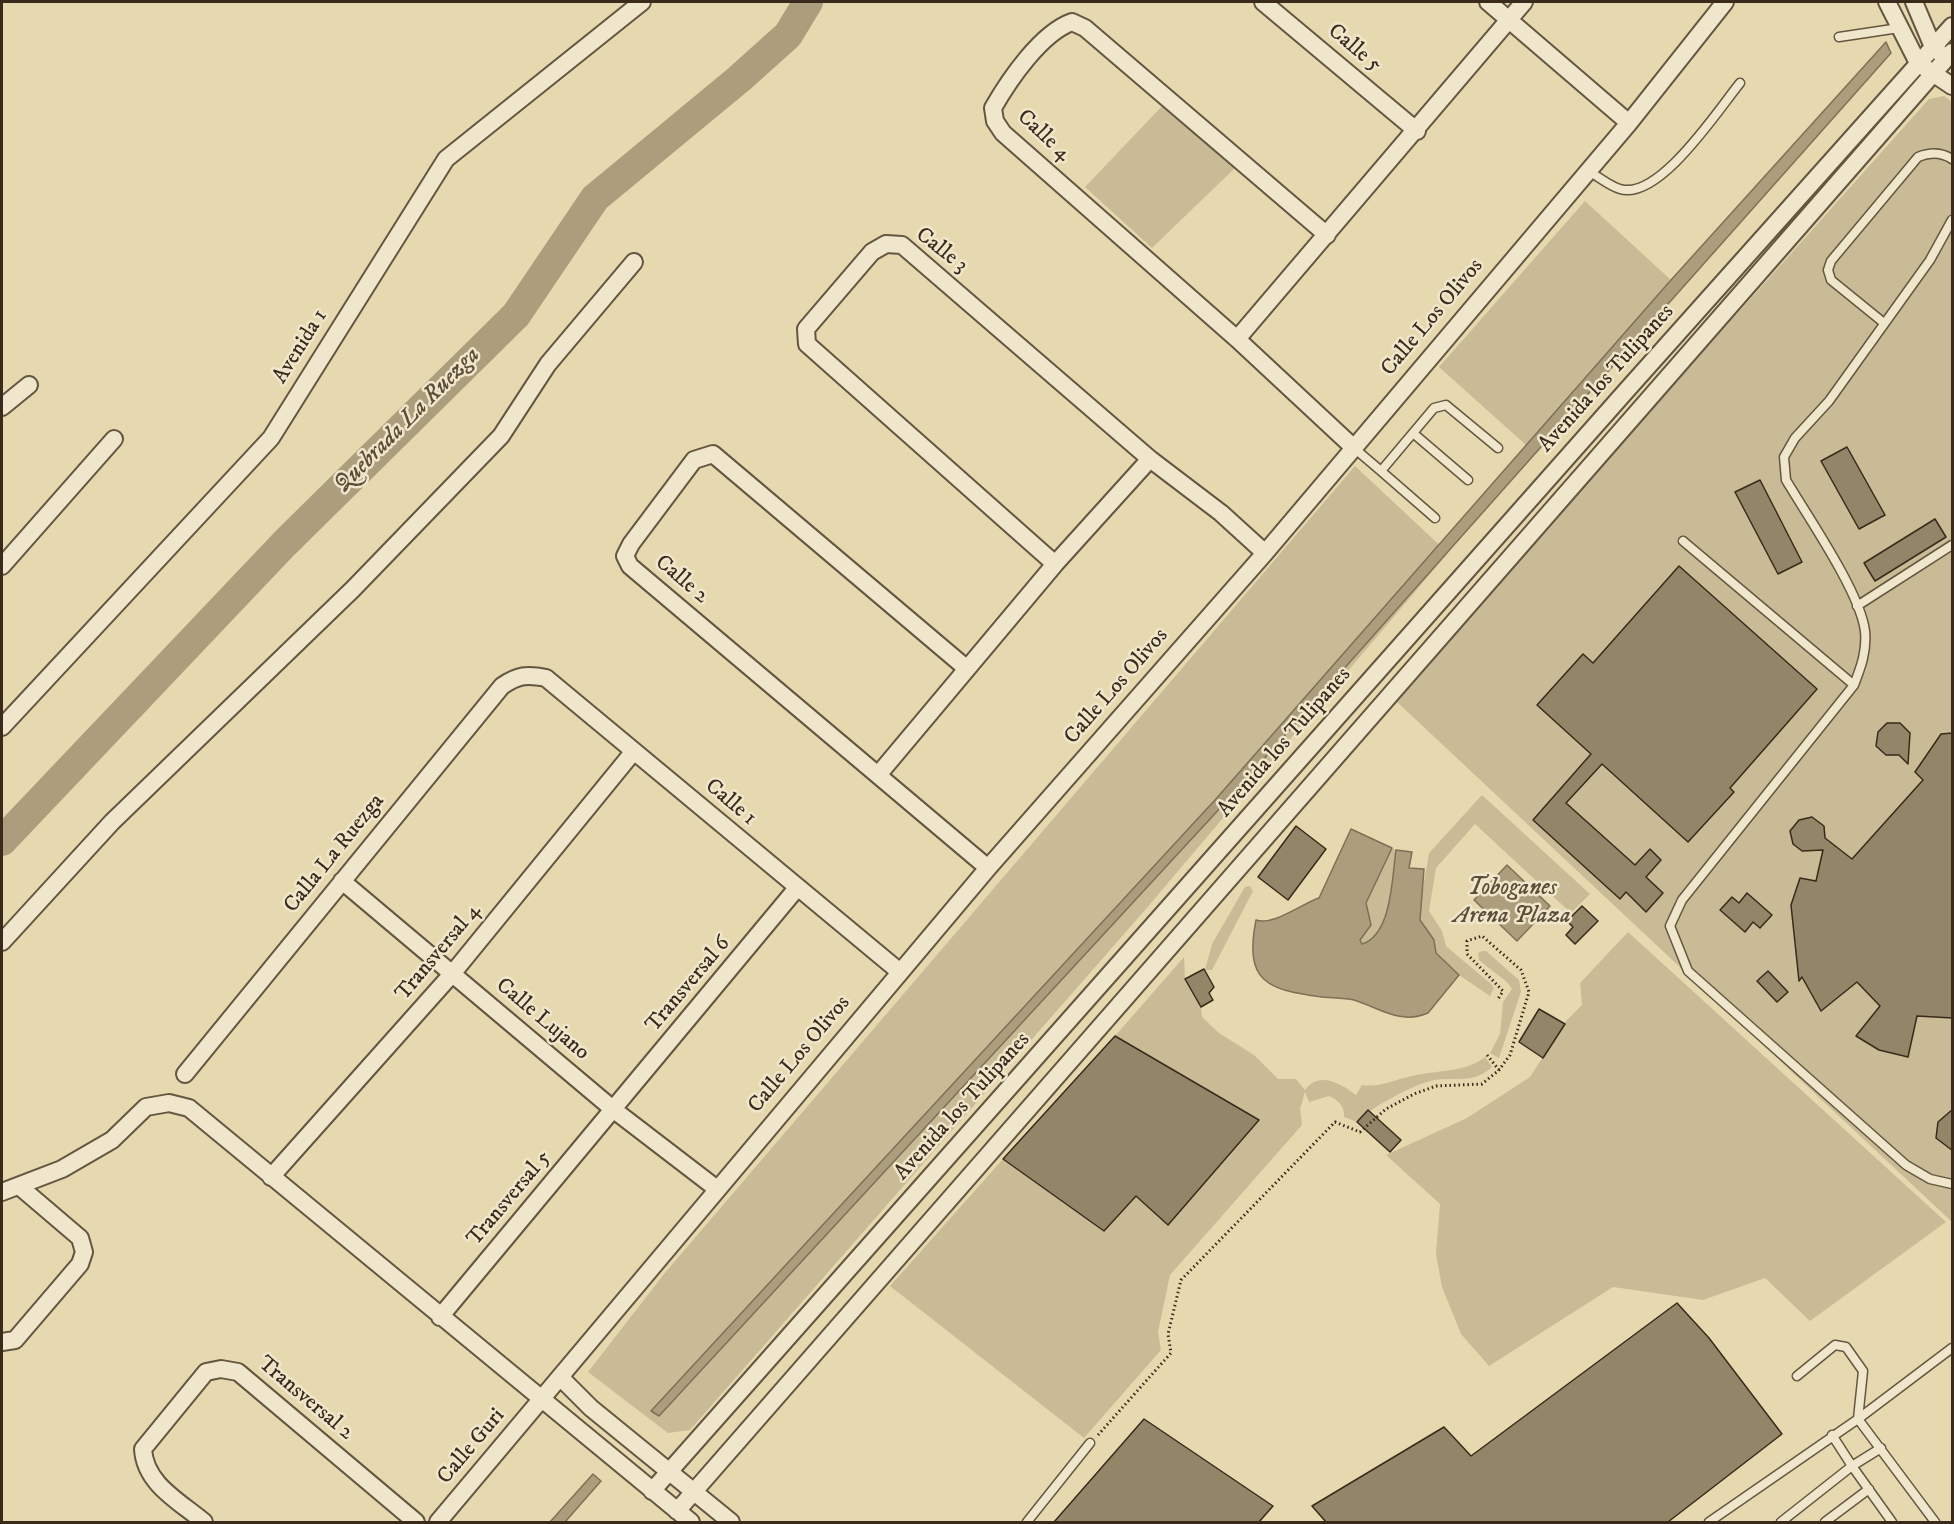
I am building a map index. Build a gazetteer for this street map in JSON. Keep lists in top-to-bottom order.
{
  "streets": {
    "street": [
      "Calle 5",
      "Calle 4",
      "Calle 3",
      "Calle Los Olivos",
      "Avenida 1",
      "Avenida los Tulipanes",
      "Calle 2",
      "Calle 1",
      "Calla La Ruezga",
      "Transversal 4",
      "Transversal 6",
      "Calle Lujano",
      "Transversal 5",
      "Transversal 2",
      "Calle Guri"
    ]
  },
  "crossings": [
    ["Calle 4", "Calle Los Olivos"],
    ["Calle 3", "Calle Los Olivos"],
    ["Calle Los Olivos", "Calle 2"],
    ["Calle Los Olivos", "Calle 1"],
    ["Calle Los Olivos", "Calle Lujano"],
    ["Calle Los Olivos", "Calle Guri"],
    ["Calle 1", "Calla La Ruezga"],
    ["Calle 1", "Transversal 4"],
    ["Calle 1", "Transversal 6"],
    ["Calla La Ruezga", "Calle Lujano"],
    ["Transversal 4", "Calle Lujano"],
    ["Transversal 6", "Calle Lujano"],
    ["Transversal 6", "Transversal 5"],
    ["Calle Lujano", "Transversal 5"]
  ],
  "water": ["Quebrada La Ruezga", "Toboganes Arena Plaza"]
}
